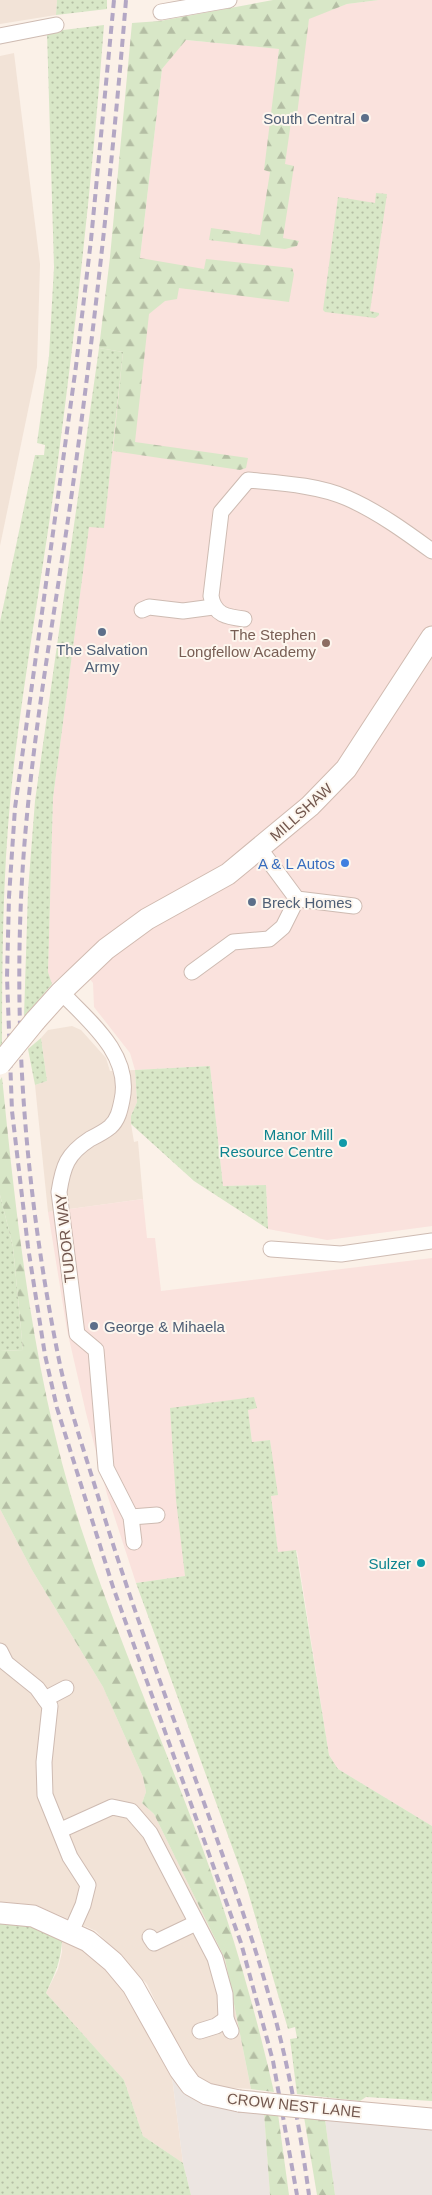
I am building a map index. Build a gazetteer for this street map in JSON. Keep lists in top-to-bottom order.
{
  "streets": {
    "street": ["MILLSHAW", "TUDOR WAY", "CROW NEST LANE"]
  },
  "crossings": [
    ["MILLSHAW", "TUDOR WAY"]
  ],
  "places": [
    "South Central",
    "The Salvation Army",
    "The Stephen Longfellow Academy",
    "A & L Autos",
    "Breck Homes",
    "Manor Mill Resource Centre",
    "George & Mihaela",
    "Sulzer"
  ]
}
